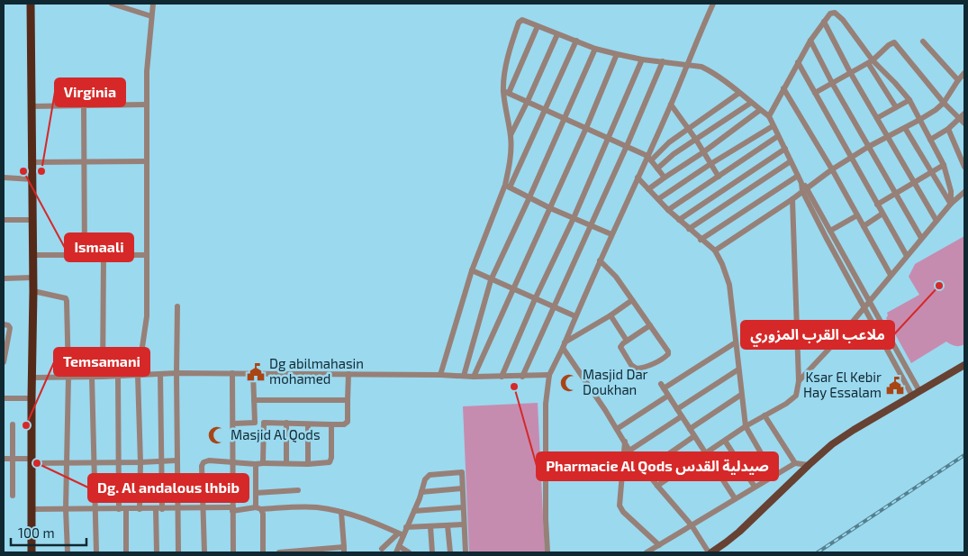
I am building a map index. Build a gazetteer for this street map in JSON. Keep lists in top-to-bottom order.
{
  "places": {
    "other": [
      "Ismaali",
      "Virginia",
      "ملاعب القرب المزوري",
      "Pharmacie Al Qods صيدلية القدس",
      "Temsamani",
      "Dg. Al andalous lhbib"
    ],
    "public building": ["Dg abilmahasin mohamed", "Ksar El Kebir Hay Essalam"],
    "mosque": ["Masjid Dar Doukhan", "Masjid Al Qods"]
  },
  "scale_bar": "100 m"
}
